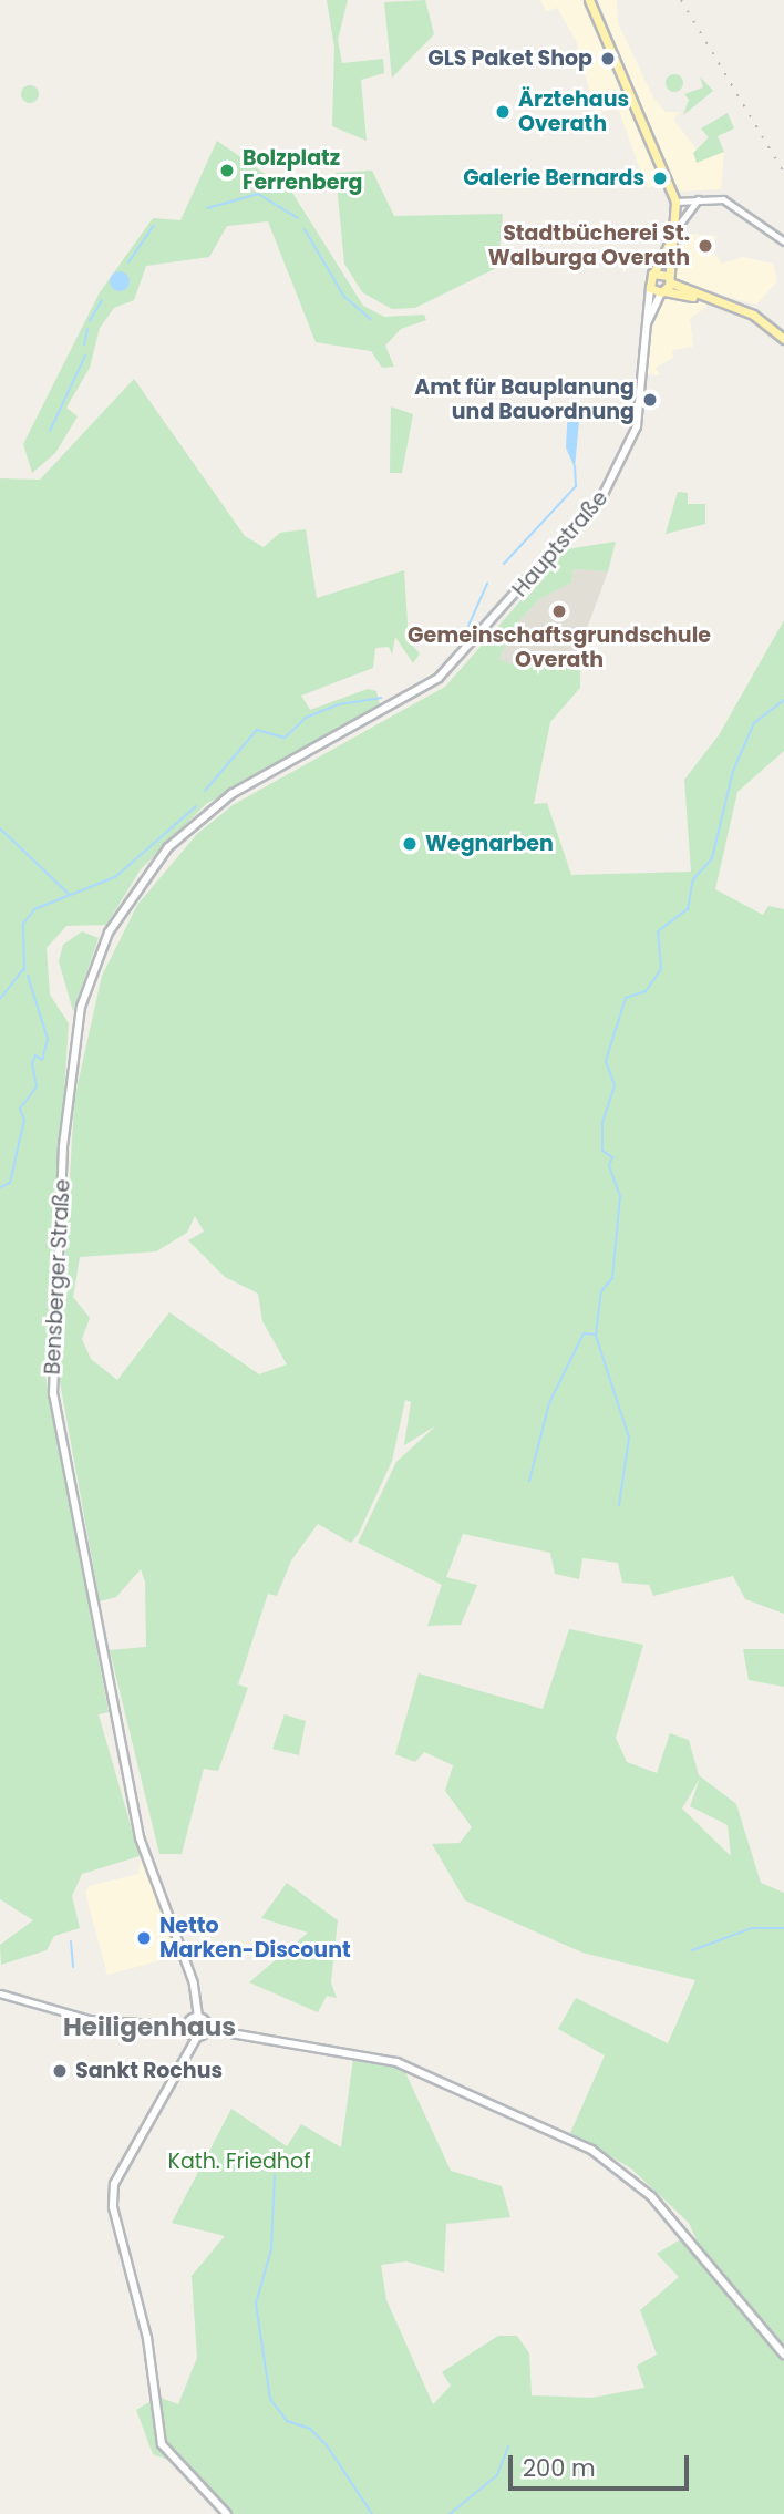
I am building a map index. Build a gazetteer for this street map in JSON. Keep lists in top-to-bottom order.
{
  "streets": {
    "main road": ["Hauptstraße", "Bensberger Straße"]
  },
  "crossings": [
    ["Hauptstraße", "Bensberger Straße"]
  ],
  "districts": ["Heiligenhaus"],
  "parks": ["Kath. Friedhof"],
  "places": [
    "GLS Paket Shop",
    "Ärztehaus Overath",
    "Bolzplatz Ferrenberg",
    "Galerie Bernards",
    "Stadtbücherei St. Walburga Overath",
    "Amt für Bauplanung und Bauordnung",
    "Gemeinschaftsgrundschule Overath",
    "Wegnarben",
    "Netto Marken-Discount",
    "Sankt Rochus"
  ],
  "scale_bar": "200 m"
}
